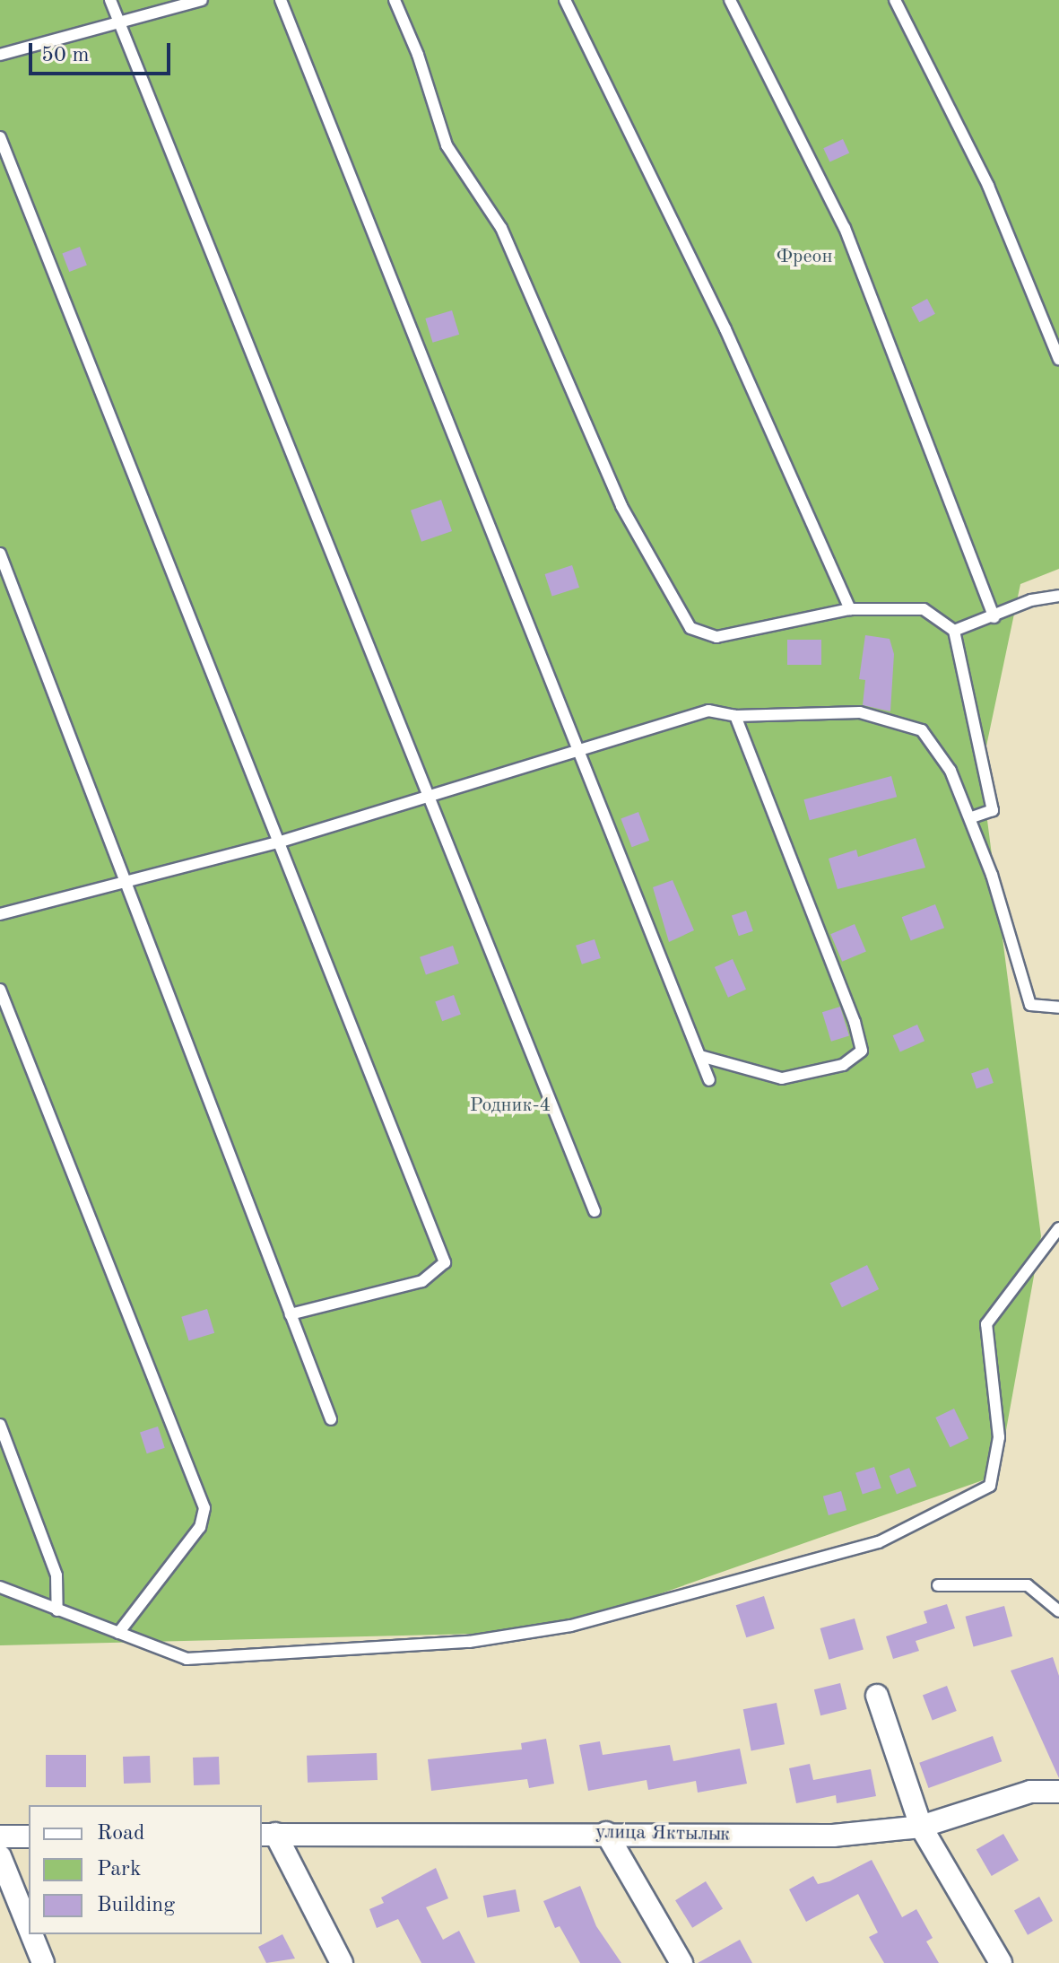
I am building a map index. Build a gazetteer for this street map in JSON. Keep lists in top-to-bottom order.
{
  "streets": {
    "street": ["улица Яктылык"]
  },
  "parks": ["Фреон", "Родник-4"],
  "legend": ["Road", "Park", "Building"],
  "scale_bar": "50 m"
}
